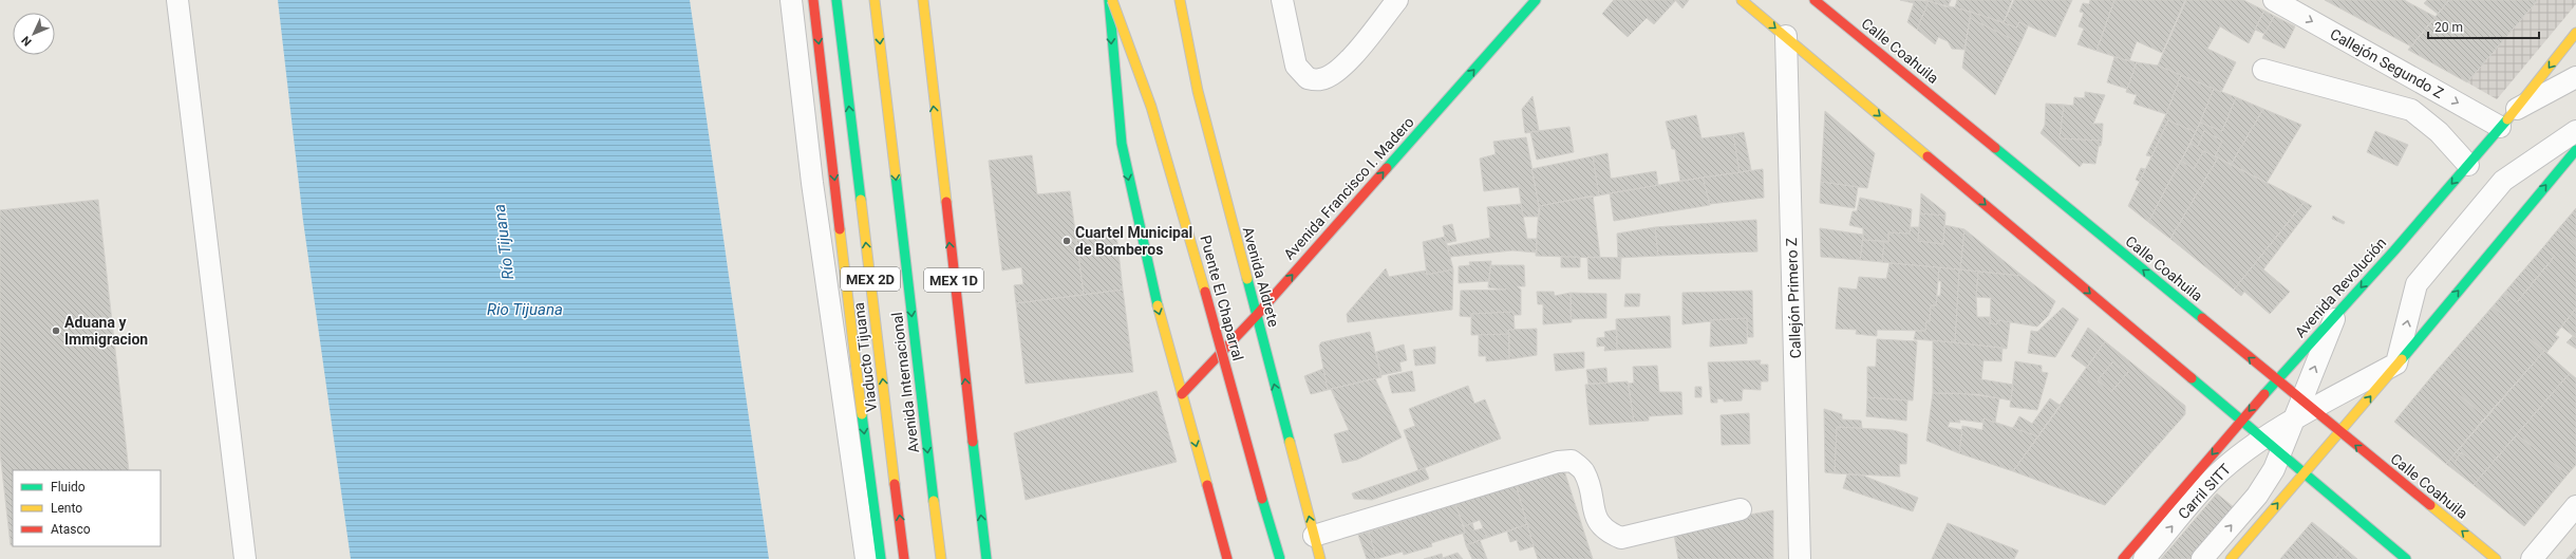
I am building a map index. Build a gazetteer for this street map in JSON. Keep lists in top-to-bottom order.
{
  "streets": {
    "main road": [
      "Calle Coahuila",
      "Avenida Francisco I. Madero",
      "Avenida Aldrete",
      "MEX 2D",
      "MEX 1D",
      "Avenida Revolución",
      "Puente El Chaparral",
      "Viaducto Tijuana",
      "Avenida Internacional"
    ],
    "lane": ["Callejón Segundo Z", "Callejón Primero Z", "Carril SITT"]
  },
  "crossings": [
    ["Calle Coahuila", "Avenida Revolución"],
    ["Calle Coahuila", "Carril SITT"],
    ["Callejón Segundo Z", "Avenida Revolución"],
    ["Avenida Francisco I. Madero", "Avenida Aldrete"]
  ],
  "one_way": ["Avenida Francisco I. Madero", "Avenida Aldrete"],
  "water": ["Río Tijuana", "Rio Tijuana"],
  "places": ["Cuartel Municipal de Bomberos", "Aduana y Immigracion"],
  "legend": ["Fluido", "Lento", "Atasco"],
  "scale_bar": "20 m",
  "north": "bottom left"
}
